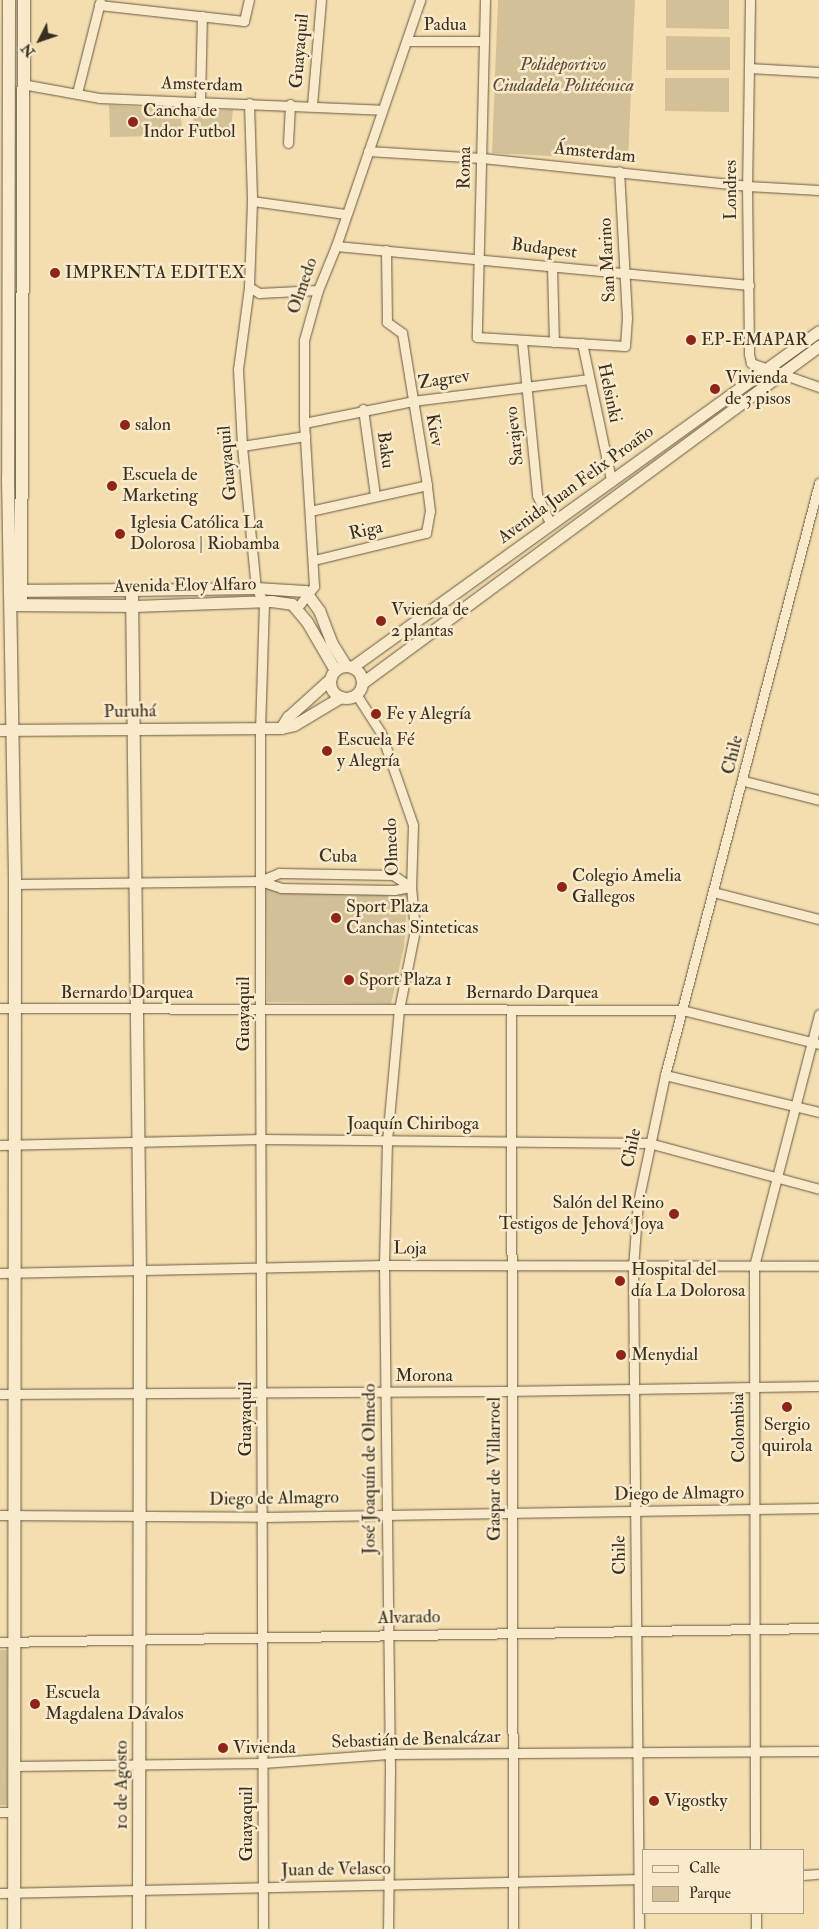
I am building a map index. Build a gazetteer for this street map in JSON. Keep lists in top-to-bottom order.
{
  "streets": {
    "main road": ["Avenida Eloy Alfaro", "10 de Agosto"],
    "street": [
      "Padua",
      "Guayaquil",
      "Amsterdam",
      "Ámsterdam",
      "Roma",
      "Londres",
      "Budapest",
      "San Marino",
      "Olmedo",
      "Zagrev",
      "Helsinki",
      "Kiev",
      "Sarajevo",
      "Baku",
      "Avenida Juan Felix Proaño",
      "Riga",
      "Puruhá",
      "Chile",
      "Cuba",
      "Bernardo Darquea",
      "Joaquín Chiriboga",
      "Loja",
      "Morona",
      "Colombia",
      "José Joaquín de Olmedo",
      "Gaspar de Villarroel",
      "Diego de Almagro",
      "Alvarado",
      "Sebastián de Benalcázar",
      "Juan de Velasco"
    ]
  },
  "crossings": [
    ["Padua", "Roma"],
    ["Padua", "Olmedo"],
    ["Guayaquil", "Amsterdam"],
    ["Guayaquil", "Avenida Eloy Alfaro"],
    ["Guayaquil", "Puruhá"],
    ["Guayaquil", "Cuba"],
    ["Guayaquil", "Bernardo Darquea"],
    ["Guayaquil", "Joaquín Chiriboga"],
    ["Guayaquil", "Loja"],
    ["Guayaquil", "Morona"],
    ["Guayaquil", "Diego de Almagro"],
    ["Guayaquil", "Alvarado"],
    ["Guayaquil", "Sebastián de Benalcázar"],
    ["Guayaquil", "Juan de Velasco"],
    ["Amsterdam", "Olmedo"],
    ["Ámsterdam", "Roma"],
    ["Ámsterdam", "Londres"],
    ["Ámsterdam", "San Marino"],
    ["Ámsterdam", "Olmedo"],
    ["Roma", "Budapest"],
    ["Roma", "Sarajevo"],
    ["Londres", "Budapest"],
    ["Londres", "Avenida Juan Felix Proaño"],
    ["Budapest", "San Marino"],
    ["Budapest", "Olmedo"],
    ["Budapest", "Kiev"],
    ["San Marino", "Helsinki"],
    ["Olmedo", "Zagrev"],
    ["Olmedo", "Avenida Juan Felix Proaño"],
    ["Olmedo", "Riga"],
    ["Olmedo", "Avenida Eloy Alfaro"],
    ["Olmedo", "Cuba"],
    ["Olmedo", "Bernardo Darquea"],
    ["Olmedo", "José Joaquín de Olmedo"],
    ["Zagrev", "Helsinki"],
    ["Zagrev", "Kiev"],
    ["Zagrev", "Sarajevo"],
    ["Zagrev", "Baku"],
    ["Helsinki", "Avenida Juan Felix Proaño"],
    ["Kiev", "Riga"],
    ["Sarajevo", "Avenida Juan Felix Proaño"],
    ["Avenida Eloy Alfaro", "10 de Agosto"],
    ["Puruhá", "10 de Agosto"],
    ["Chile", "Bernardo Darquea"],
    ["Chile", "Joaquín Chiriboga"],
    ["Chile", "Loja"],
    ["Chile", "Morona"],
    ["Chile", "Diego de Almagro"],
    ["Chile", "Alvarado"],
    ["Chile", "Sebastián de Benalcázar"],
    ["Chile", "Juan de Velasco"],
    ["Cuba", "10 de Agosto"],
    ["Bernardo Darquea", "Colombia"],
    ["Bernardo Darquea", "José Joaquín de Olmedo"],
    ["Bernardo Darquea", "Gaspar de Villarroel"],
    ["Bernardo Darquea", "10 de Agosto"],
    ["Joaquín Chiriboga", "Colombia"],
    ["Joaquín Chiriboga", "José Joaquín de Olmedo"],
    ["Joaquín Chiriboga", "Gaspar de Villarroel"],
    ["Joaquín Chiriboga", "10 de Agosto"],
    ["Loja", "Colombia"],
    ["Loja", "José Joaquín de Olmedo"],
    ["Loja", "Gaspar de Villarroel"],
    ["Loja", "10 de Agosto"],
    ["Morona", "Colombia"],
    ["Morona", "José Joaquín de Olmedo"],
    ["Morona", "Gaspar de Villarroel"],
    ["Morona", "10 de Agosto"],
    ["Colombia", "Diego de Almagro"],
    ["Colombia", "Alvarado"],
    ["Colombia", "Sebastián de Benalcázar"],
    ["José Joaquín de Olmedo", "Diego de Almagro"],
    ["José Joaquín de Olmedo", "Alvarado"],
    ["José Joaquín de Olmedo", "Sebastián de Benalcázar"],
    ["José Joaquín de Olmedo", "Juan de Velasco"],
    ["Gaspar de Villarroel", "Diego de Almagro"],
    ["Gaspar de Villarroel", "Alvarado"],
    ["Gaspar de Villarroel", "Sebastián de Benalcázar"],
    ["Gaspar de Villarroel", "Juan de Velasco"],
    ["Diego de Almagro", "10 de Agosto"],
    ["Alvarado", "10 de Agosto"],
    ["Sebastián de Benalcázar", "10 de Agosto"],
    ["10 de Agosto", "Juan de Velasco"]
  ],
  "parks": ["Polideportivo Ciudadela Politécnica"],
  "places": [
    "Cancha de Indor Futbol",
    "IMPRENTA EDITEX",
    "EP-EMAPAR",
    "Vivienda de 3 pisos",
    "salon",
    "Escuela de Marketing",
    "Iglesia Católica La Dolorosa | Riobamba",
    "Vvienda de 2 plantas",
    "Fe y Alegría",
    "Escuela Fé y Alegría",
    "Colegio Amelia Gallegos",
    "Sport Plaza Canchas Sinteticas",
    "Sport Plaza 1",
    "Salón del Reino Testigos de Jehová Joya",
    "Hospital del día La Dolorosa",
    "Menydial",
    "Sergio quirola",
    "Escuela Magdalena Dávalos",
    "Vivienda",
    "Vigostky"
  ],
  "legend": ["Calle", "Parque"],
  "north": "bottom left"
}
